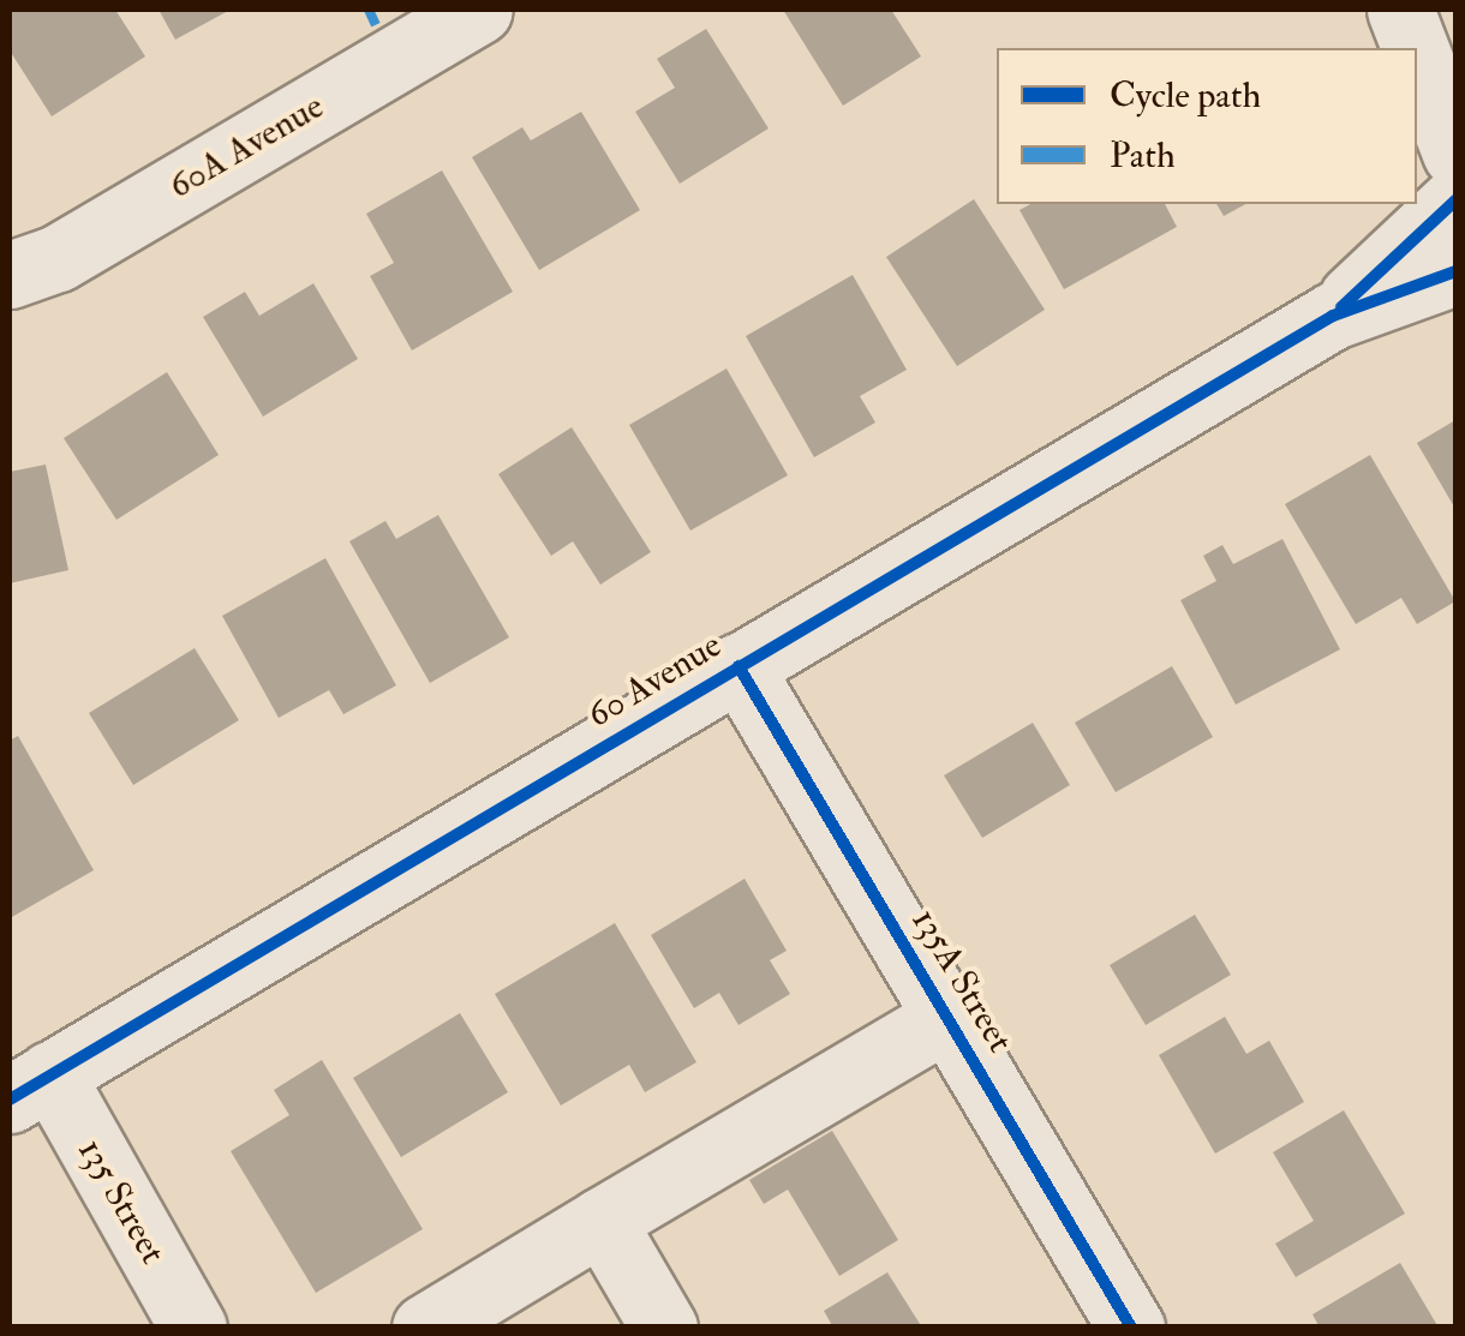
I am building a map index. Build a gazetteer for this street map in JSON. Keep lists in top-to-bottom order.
{
  "streets": {
    "street": [
      "60A Avenue",
      "60 Avenue",
      "135A Street",
      "135 Street"
    ]
  },
  "crossings": [
    ["60 Avenue", "135A Street"],
    ["60 Avenue", "135 Street"]
  ],
  "legend": ["Cycle path", "Path"]
}
